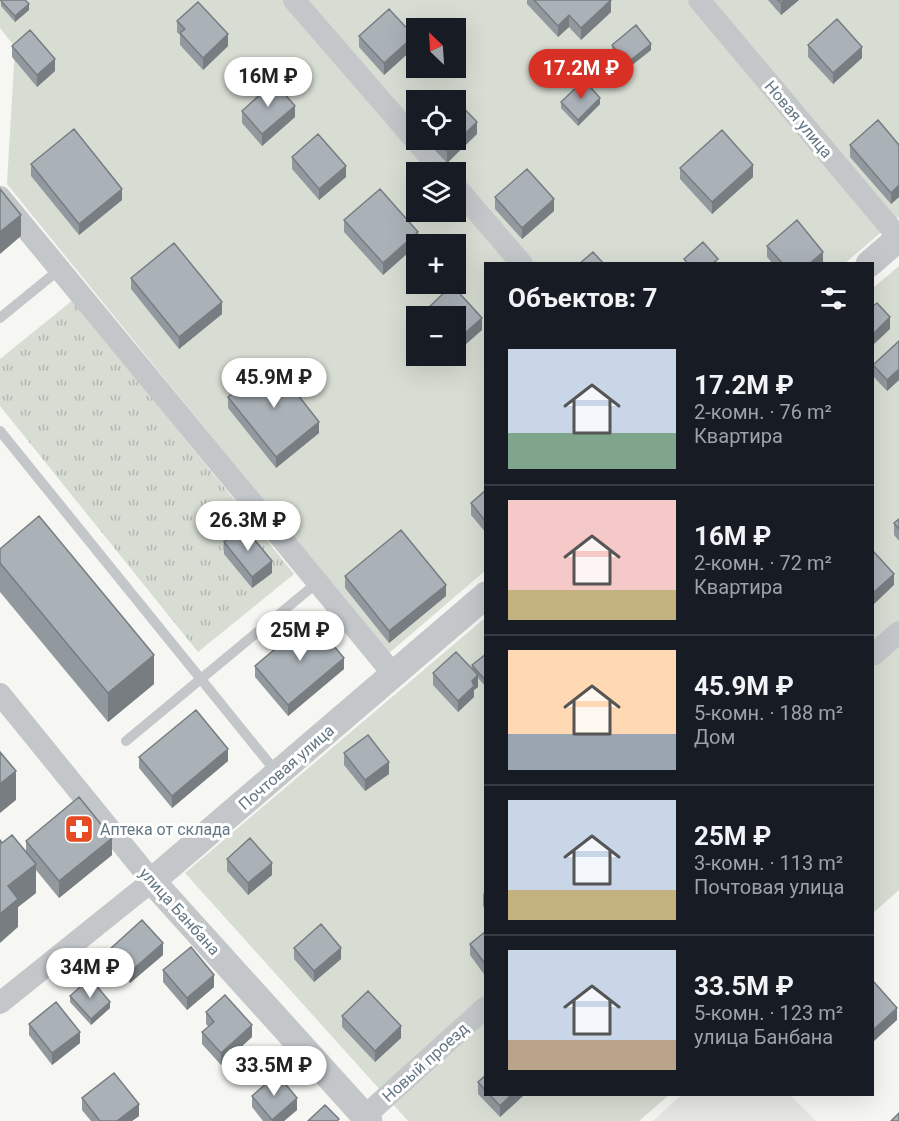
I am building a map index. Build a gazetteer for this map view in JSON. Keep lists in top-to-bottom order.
{
  "streets": {
    "street": [
      "Новая улица",
      "Почтовая улица",
      "улица Банбана",
      "Новый проезд"
    ]
  },
  "crossings": [
    ["Почтовая улица", "улица Банбана"],
    ["улица Банбана", "Новый проезд"]
  ],
  "places": {
    "pharmacy": ["Аптека от склада"]
  },
  "north": "top left",
  "page": {
    "map_buttons": ["+", "−"],
    "price": [
      "17.2M ₽",
      "16M ₽",
      "45.9M ₽",
      "26.3M ₽",
      "25M ₽",
      "34M ₽",
      "33.5M ₽"
    ],
    "heading": "Объектов: 7",
    "list": [
      {
        "name": "17.2M ₽",
        "note": "2-комн. · 76 m² · Квартира"
      },
      {
        "name": "16M ₽",
        "note": "2-комн. · 72 m² · Квартира"
      },
      {
        "name": "45.9M ₽",
        "note": "5-комн. · 188 m² · Дом"
      },
      {
        "name": "25M ₽",
        "note": "3-комн. · 113 m² · Почтовая улица"
      },
      {
        "name": "33.5M ₽",
        "note": "5-комн. · 123 m² · улица Банбана"
      }
    ]
  }
}
